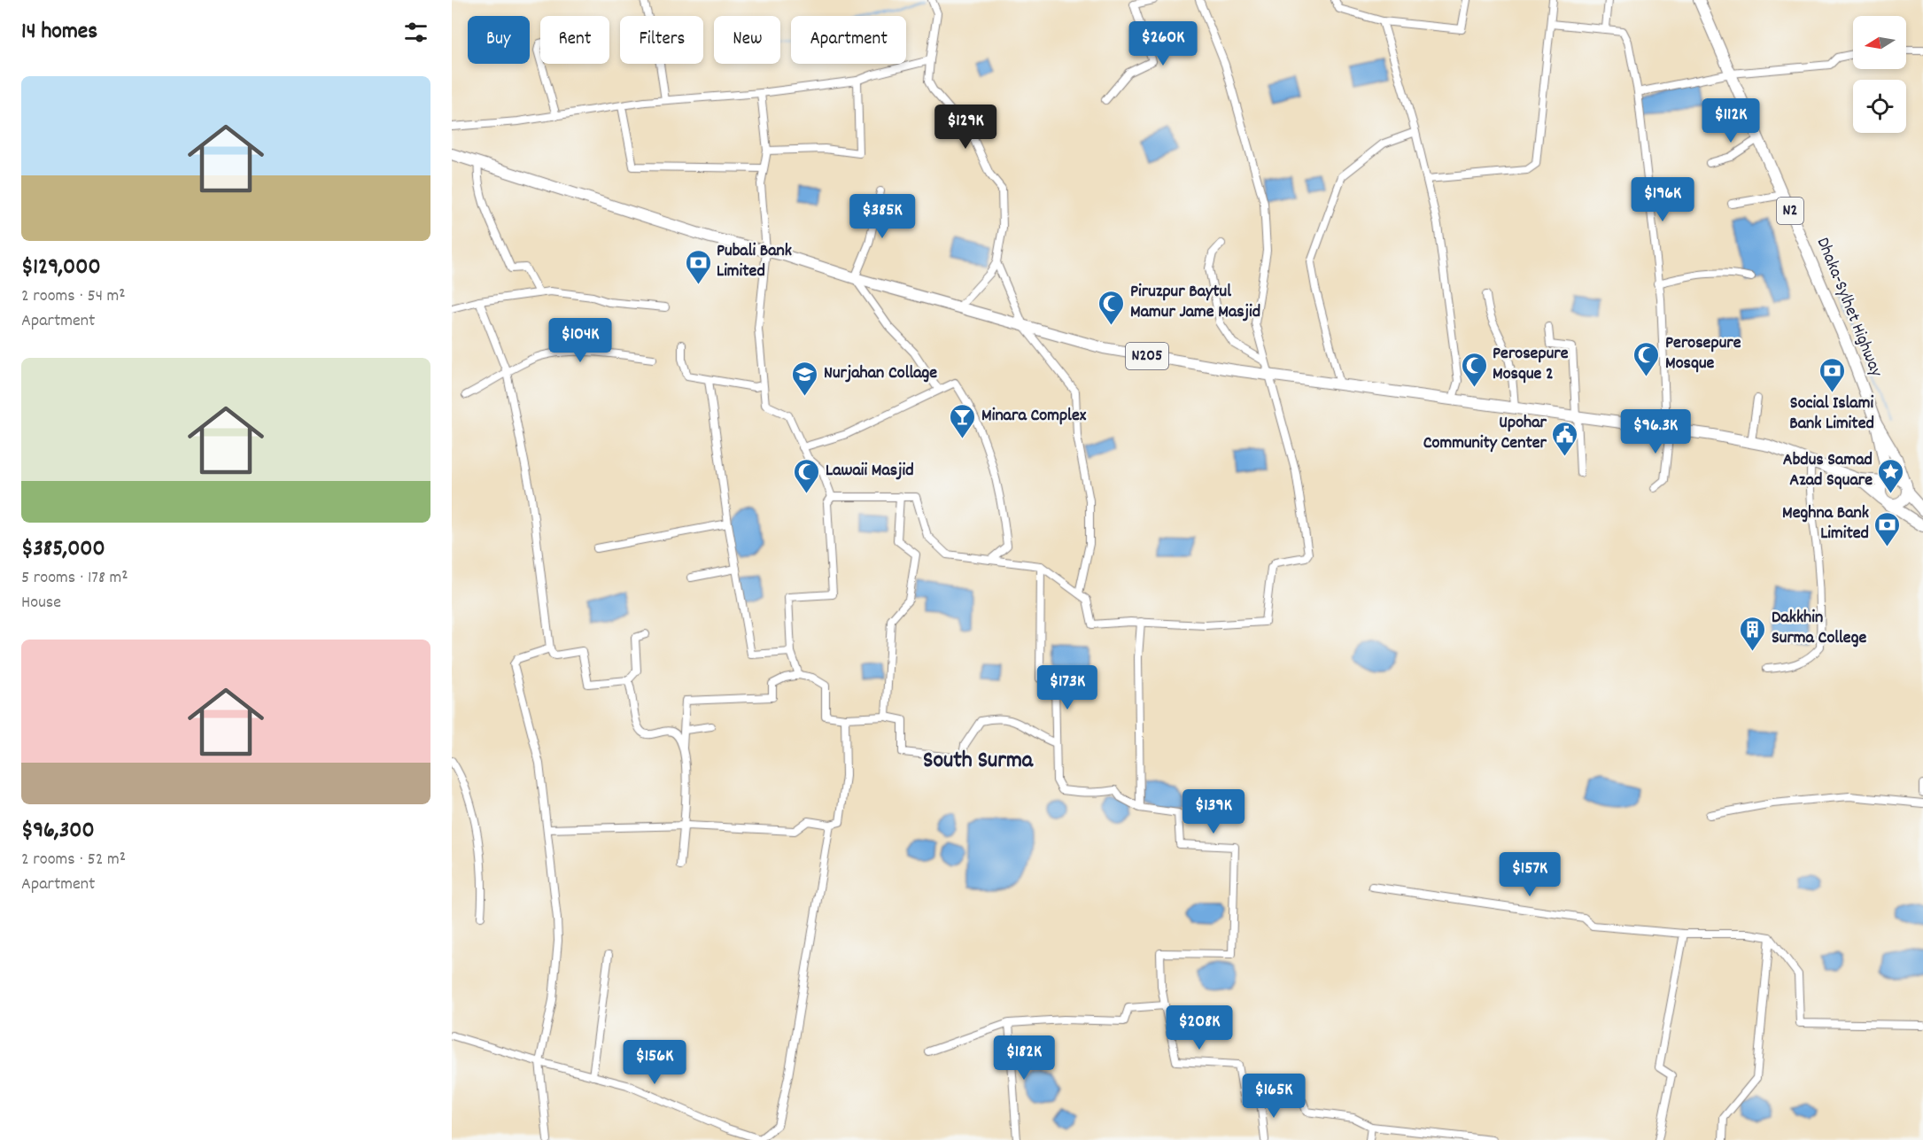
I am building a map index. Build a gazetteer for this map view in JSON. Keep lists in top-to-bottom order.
{
  "streets": {
    "highway": ["N2", "Dhaka-Sylhet Highway", "N205"]
  },
  "crossings": [
    ["N2", "Dhaka-Sylhet Highway"],
    ["N2", "N205"]
  ],
  "districts": ["South Surma"],
  "places": {
    "bank": ["Pubali Bank Limited", "Social Islami Bank Limited", "Meghna Bank Limited"],
    "mosque": [
      "Piruzpur Baytul Mamur Jame Masjid",
      "Perosepure Mosque",
      "Perosepure Mosque 2",
      "Lawaii Masjid"
    ],
    "school or university": ["Nurjahan Collage"],
    "bar": ["Minara Complex"],
    "public building": ["Upohar Community Center"],
    "place": ["Abdus Samad Azad Square"],
    "building": ["Dakkhin Surma College"]
  },
  "north": "left",
  "page": {
    "heading": "14 homes",
    "chip": [
      "Buy",
      "Rent",
      "Filters",
      "New",
      "Apartment"
    ],
    "price": [
      "$260K",
      "$112K",
      "$129K",
      "$196K",
      "$385K",
      "$104K",
      "$96.3K",
      "$173K",
      "$139K",
      "$157K",
      "$208K",
      "$182K",
      "$156K",
      "$165K"
    ],
    "list": [
      {
        "name": "$129,000",
        "note": "2 rooms · 54 m² · Apartment"
      },
      {
        "name": "$385,000",
        "note": "5 rooms · 178 m² · House"
      },
      {
        "name": "$96,300",
        "note": "2 rooms · 52 m² · Apartment"
      }
    ]
  }
}
